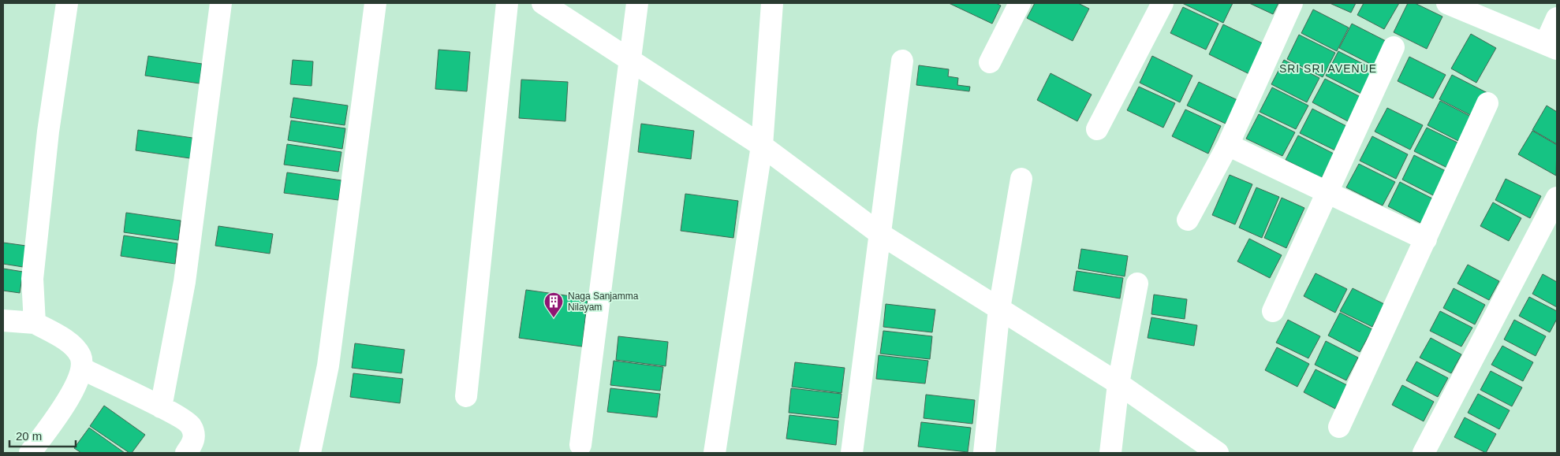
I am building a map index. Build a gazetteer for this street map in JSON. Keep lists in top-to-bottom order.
{
  "districts": ["SRI SRI AVENUE"],
  "places": {
    "building": ["Naga Sanjamma Nilayam"]
  },
  "scale_bar": "20 m"
}
